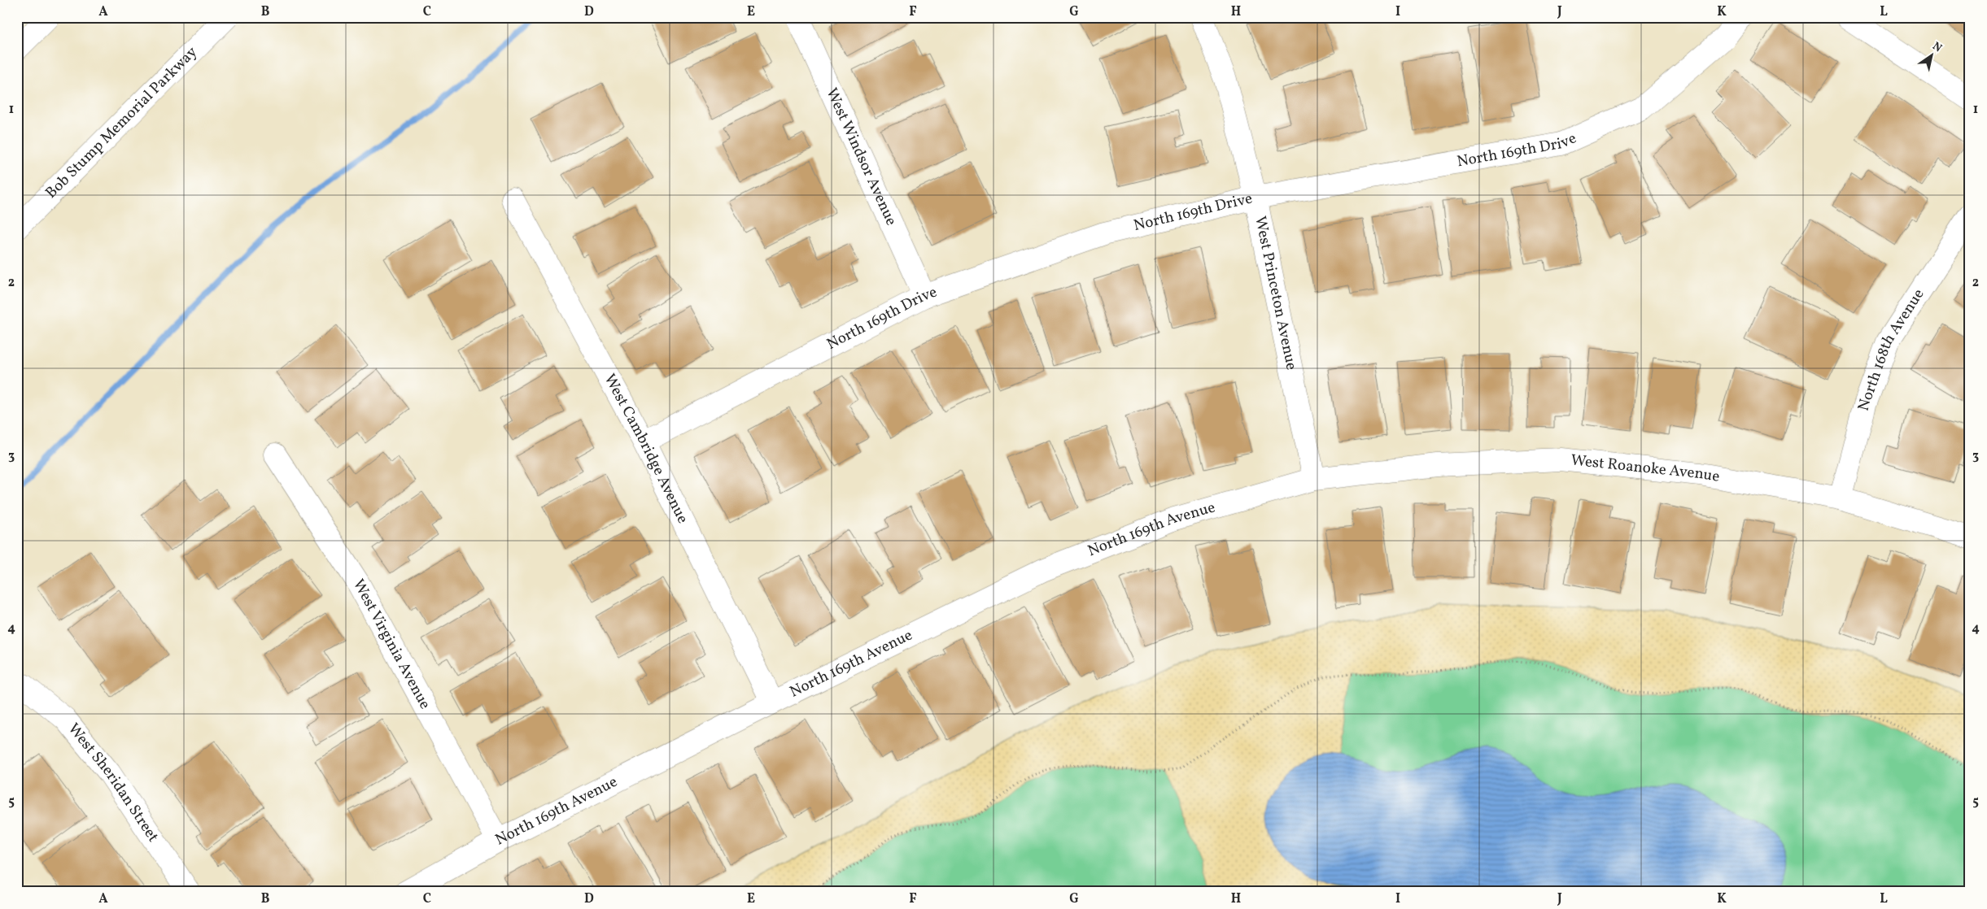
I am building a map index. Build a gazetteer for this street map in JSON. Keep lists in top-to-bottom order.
{
  "streets": {
    "main road": [
      "Bob Stump Memorial Parkway",
      "North 169th Drive",
      "West Windsor Avenue",
      "West Princeton Avenue",
      "North 168th Avenue",
      "West Cambridge Avenue",
      "West Roanoke Avenue",
      "North 169th Avenue",
      "West Virginia Avenue",
      "West Sheridan Street"
    ]
  },
  "crossings": [
    ["North 169th Drive", "West Windsor Avenue"],
    ["North 169th Drive", "West Princeton Avenue"],
    ["North 169th Drive", "West Cambridge Avenue"],
    ["West Princeton Avenue", "West Roanoke Avenue"],
    ["West Princeton Avenue", "North 169th Avenue"],
    ["North 168th Avenue", "West Roanoke Avenue"],
    ["West Cambridge Avenue", "North 169th Avenue"],
    ["West Roanoke Avenue", "North 169th Avenue"],
    ["North 169th Avenue", "West Virginia Avenue"]
  ],
  "north": "top right",
  "grid": {
    "columns": [
      "A",
      "B",
      "C",
      "D",
      "E",
      "F",
      "G",
      "H",
      "I",
      "J",
      "K",
      "L"
    ],
    "rows": [
      "1",
      "2",
      "3",
      "4",
      "5"
    ]
  }
}
